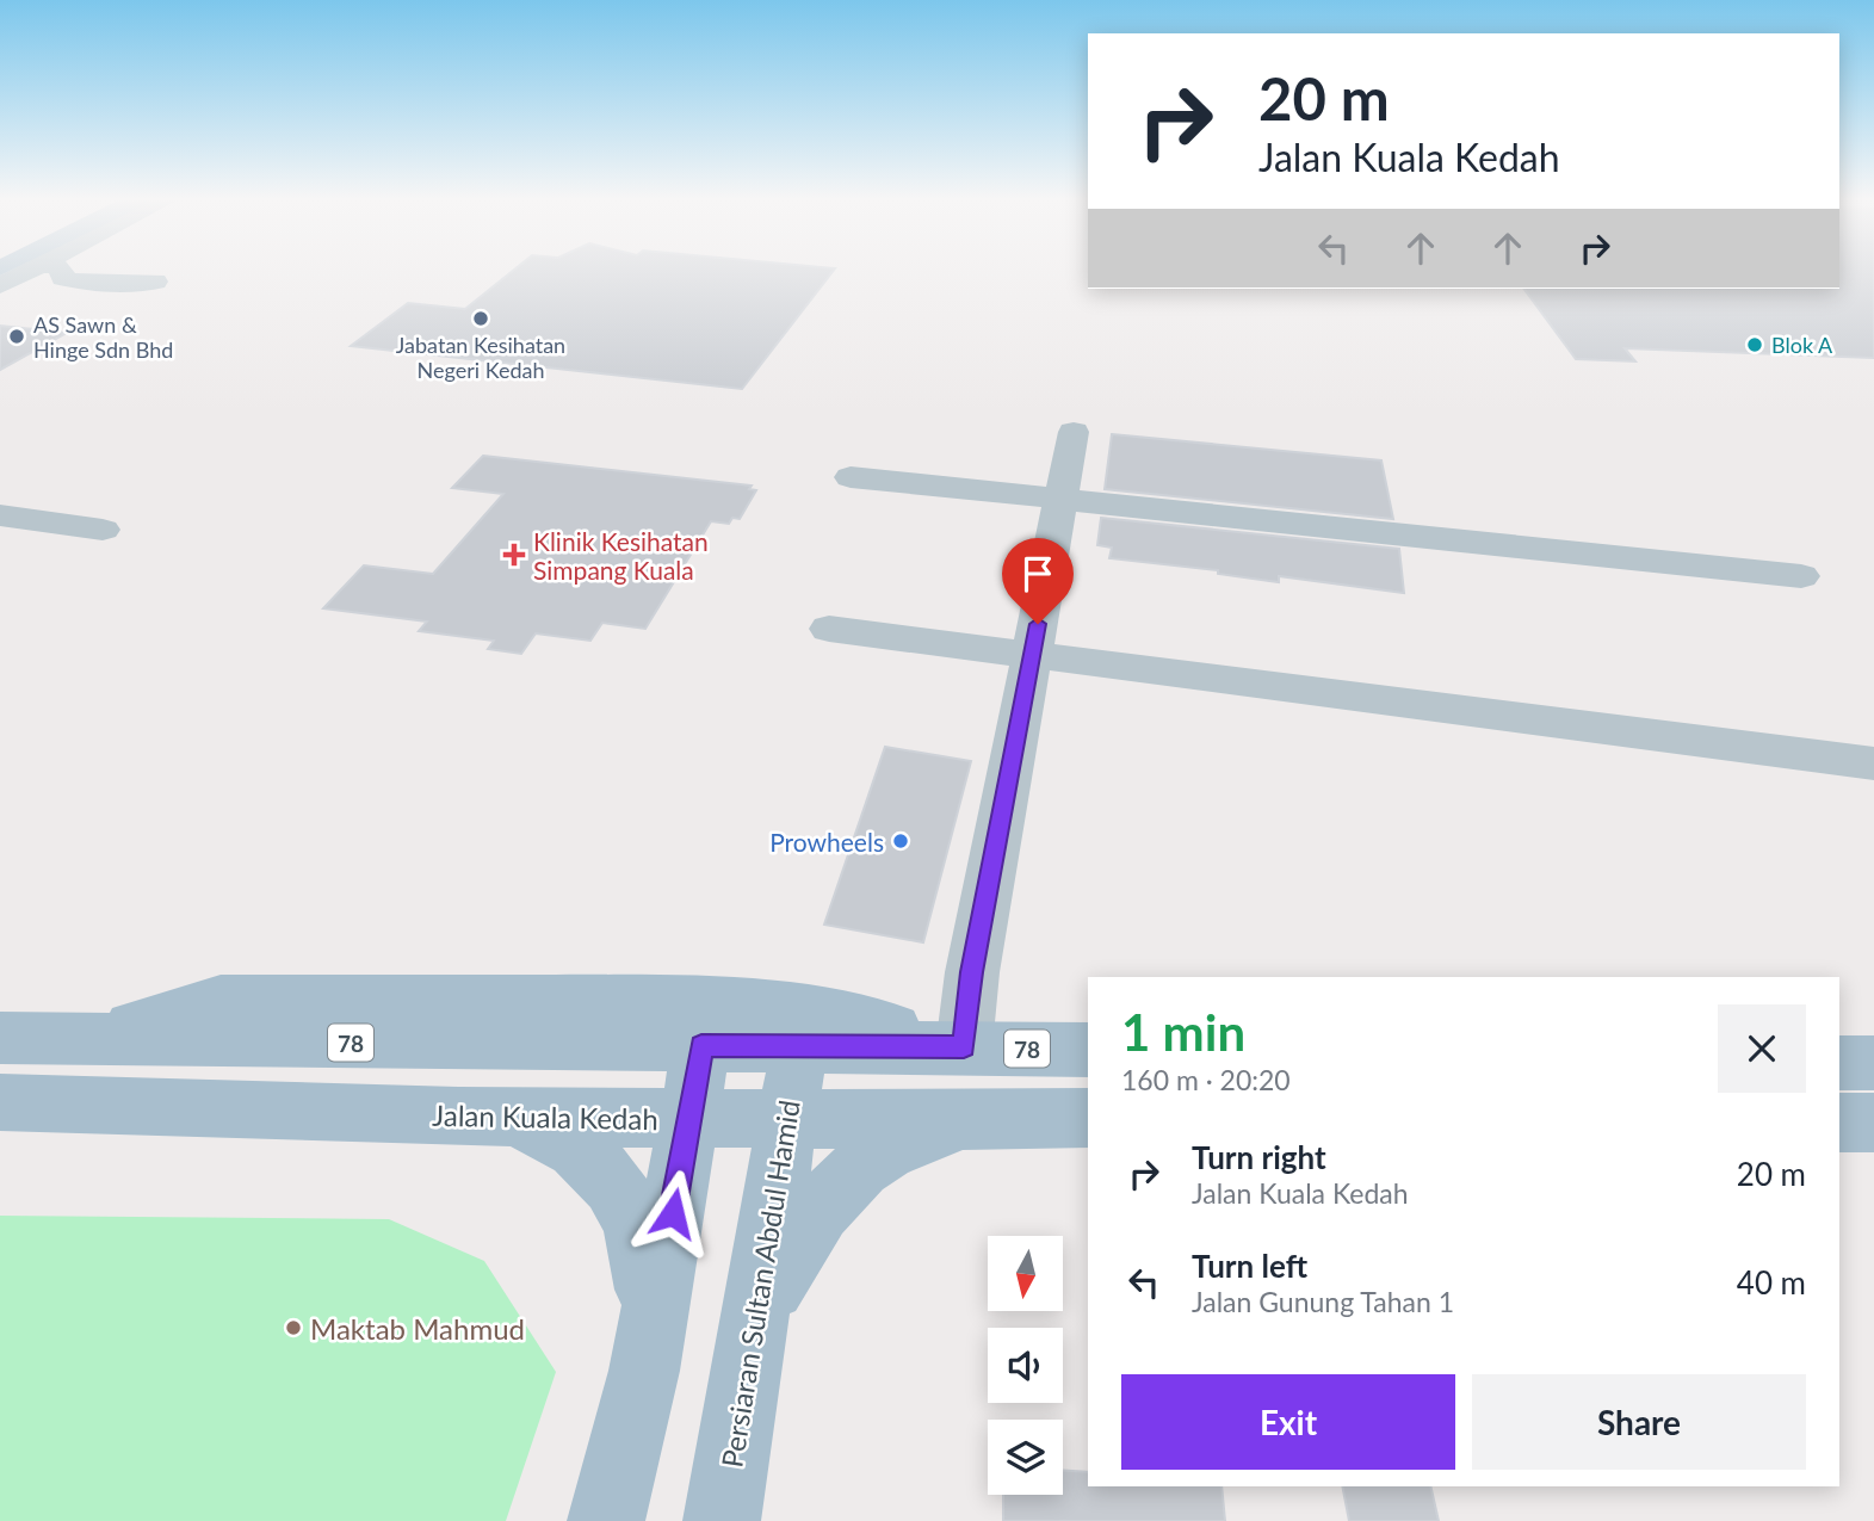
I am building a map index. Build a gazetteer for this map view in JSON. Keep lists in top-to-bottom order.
{
  "streets": {
    "main road": ["78", "Jalan Kuala Kedah", "Persiaran Sultan Abdul Hamid"]
  },
  "crossings": [
    ["78", "Persiaran Sultan Abdul Hamid"],
    ["Jalan Kuala Kedah", "Persiaran Sultan Abdul Hamid"]
  ],
  "places": {
    "other": [
      "Jabatan Kesihatan Negeri Kedah",
      "AS Sawn & Hinge Sdn Bhd",
      "Blok A",
      "Prowheels",
      "Maktab Mahmud"
    ],
    "health": ["Klinik Kesihatan Simpang Kuala"]
  },
  "north": "bottom",
  "page": {
    "turn": ["20 m", "Jalan Kuala Kedah"],
    "heading": ["1 min", "160 m · 20:20"],
    "list": [
      {
        "name": "Turn right",
        "note": "Jalan Kuala Kedah",
        "value": "20 m"
      },
      {
        "name": "Turn left",
        "note": "Jalan Gunung Tahan 1",
        "value": "40 m"
      }
    ],
    "buttons": ["Exit", "Share"]
  }
}
